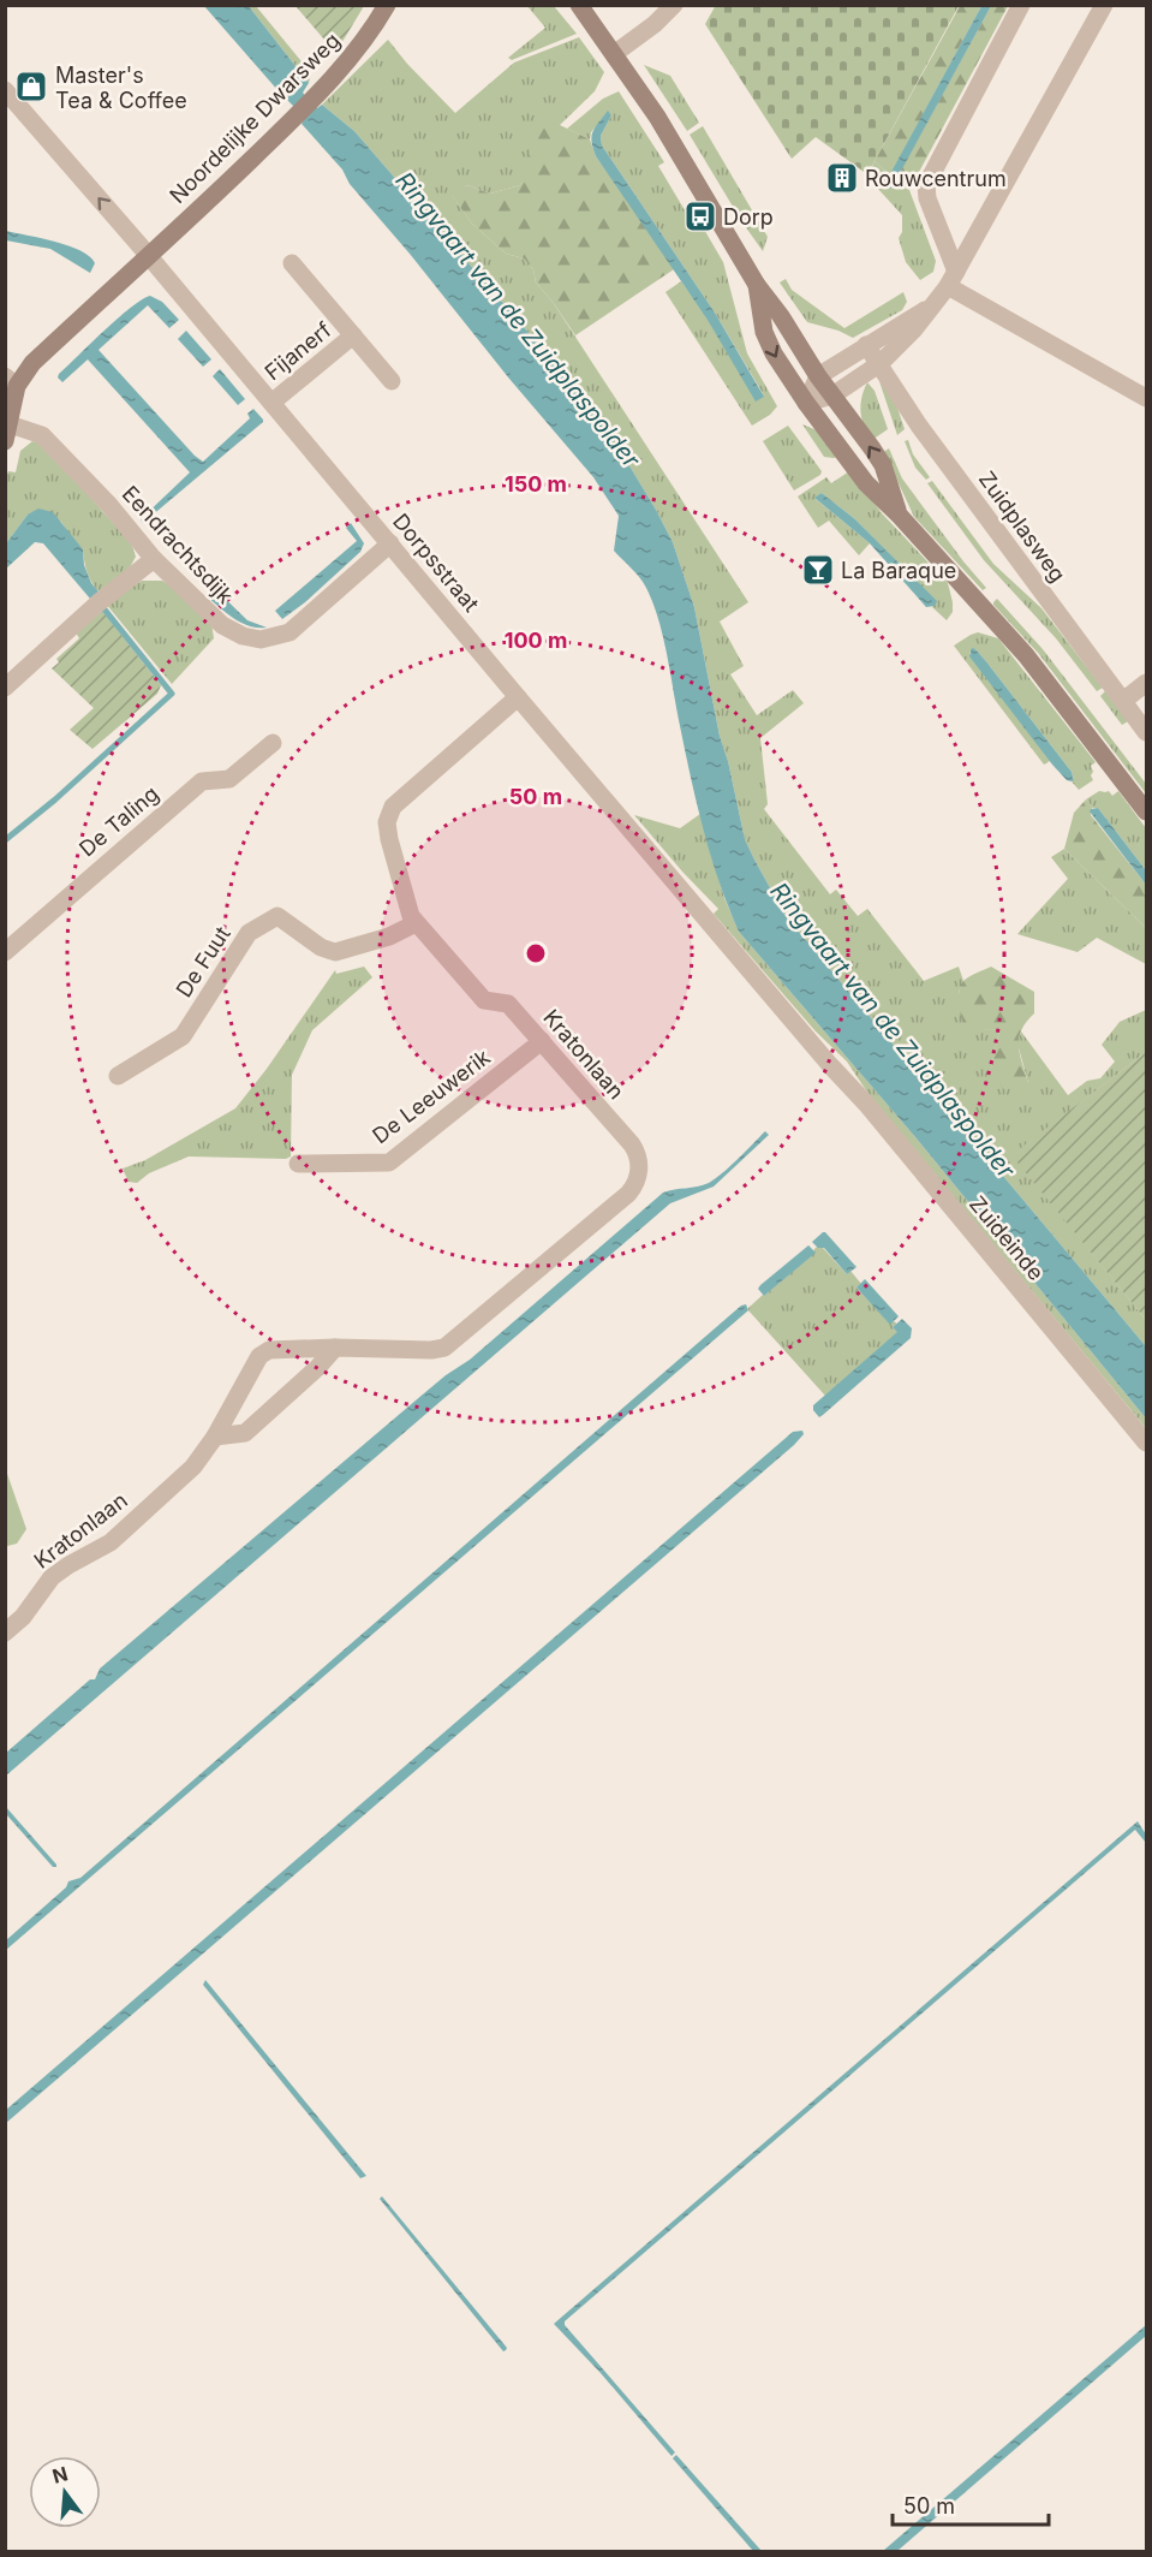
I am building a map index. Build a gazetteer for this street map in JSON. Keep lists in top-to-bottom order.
{
  "streets": {
    "main road": ["Noordelijke Dwarsweg"],
    "street": [
      "Fijanerf",
      "Zuidplasweg",
      "Eendrachtsdijk",
      "Dorpsstraat",
      "De Taling",
      "De Fuut",
      "Kratonlaan",
      "De Leeuwerik",
      "Zuideinde"
    ]
  },
  "crossings": [
    ["Noordelijke Dwarsweg", "Dorpsstraat"],
    ["Fijanerf", "Dorpsstraat"],
    ["Eendrachtsdijk", "Dorpsstraat"],
    ["Dorpsstraat", "Kratonlaan"],
    ["Dorpsstraat", "Zuideinde"],
    ["De Fuut", "Kratonlaan"],
    ["Kratonlaan", "De Leeuwerik"]
  ],
  "water": ["Ringvaart van de Zuidplaspolder"],
  "places": {
    "shop": ["Master's Tea & Coffee"],
    "building": ["Rouwcentrum"],
    "bus stop": ["Dorp"],
    "bar": ["La Baraque"]
  },
  "scale_bar": "50 m",
  "north": "top",
  "rings": ["150 m", "100 m", "50 m"]
}
